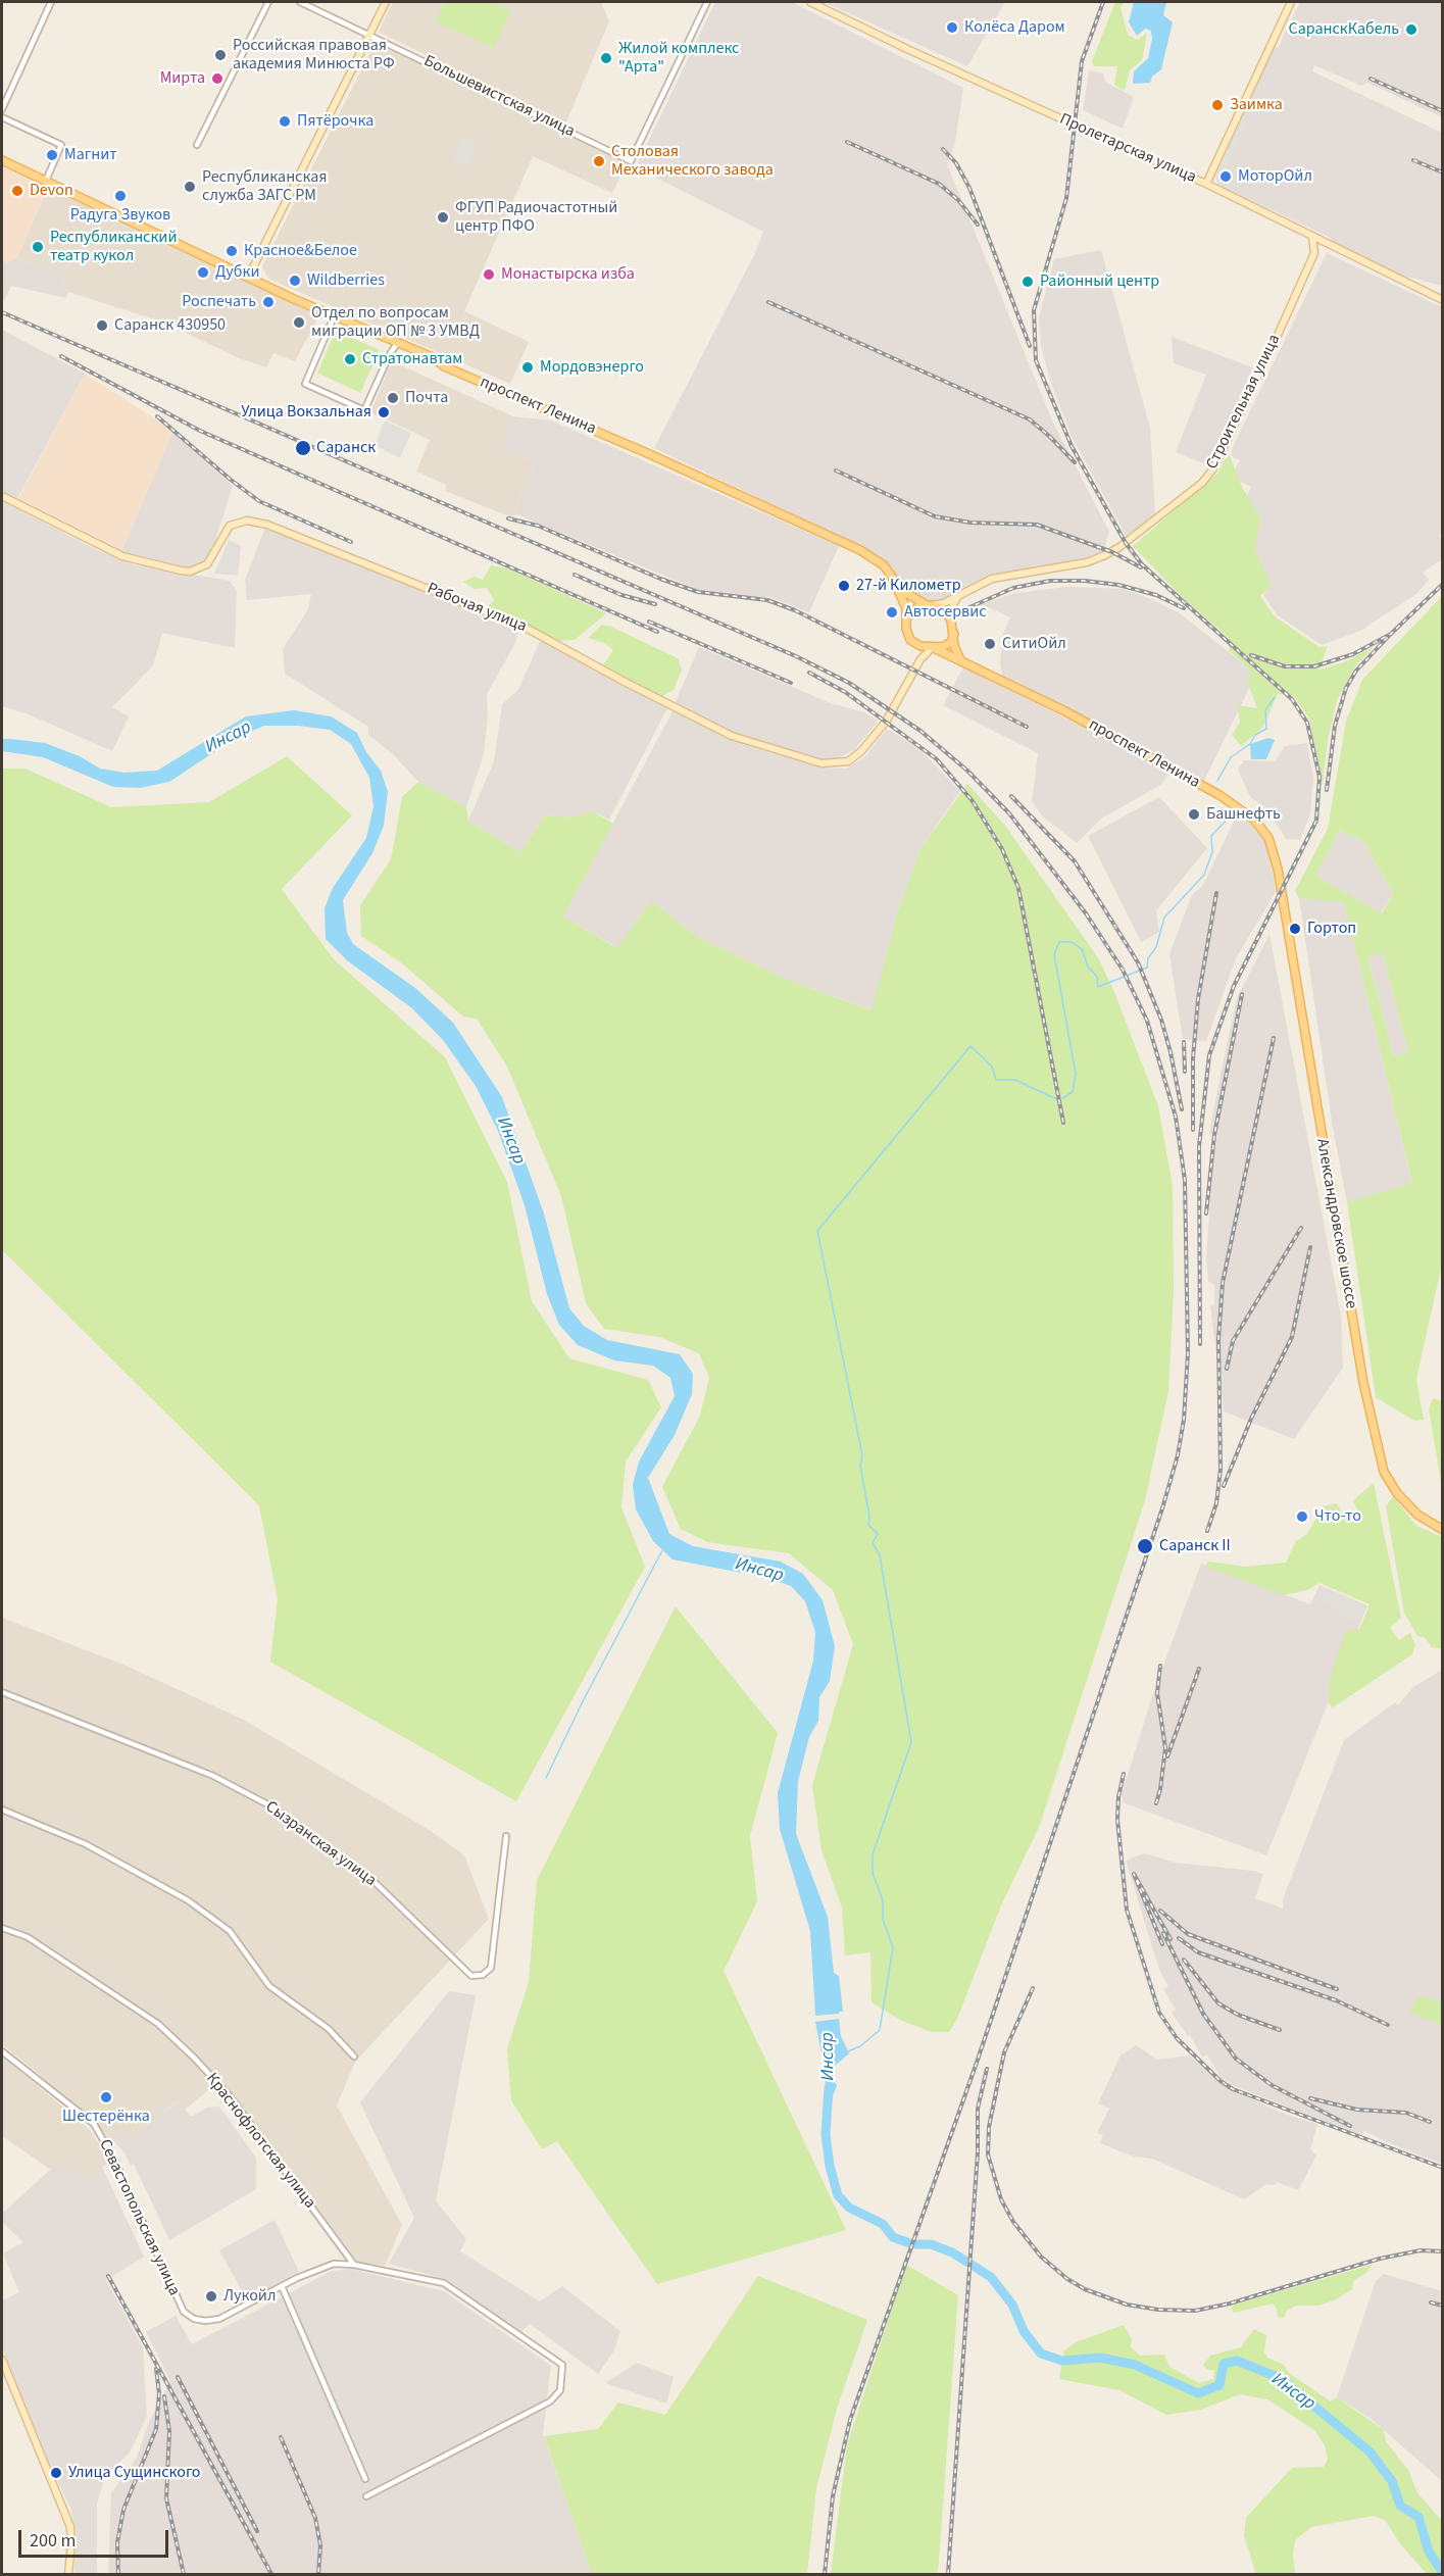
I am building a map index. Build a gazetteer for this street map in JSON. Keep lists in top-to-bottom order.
{
  "streets": {
    "main road": ["проспект Ленина", "Александровское шоссе"],
    "street": [
      "Большевистская улица",
      "Пролетарская улица",
      "Строительная улица",
      "Рабочая улица",
      "Сызранская улица",
      "Краснофлотская улица",
      "Севастопольская улица"
    ]
  },
  "crossings": [
    ["Пролетарская улица", "Строительная улица"],
    ["Строительная улица", "проспект Ленина"],
    ["Строительная улица", "Рабочая улица"],
    ["проспект Ленина", "Рабочая улица"],
    ["проспект Ленина", "Александровское шоссе"],
    ["Краснофлотская улица", "Севастопольская улица"]
  ],
  "water": ["Инсар"],
  "places": [
    "Колёса Даром",
    "СаранскКабель",
    "Российская правовая академия Минюста РФ",
    "Жилой комплекс \"Арта\"",
    "Мирта",
    "Заимка",
    "Пятёрочка",
    "Магнит",
    "Столовая Механического завода",
    "МоторОйл",
    "Республиканская служба ЗАГС РМ",
    "Devon",
    "Радуга Звуков",
    "ФГУП Радиочастотный центр ПФО",
    "Республиканский театр кукол",
    "Красное&Белое",
    "Дубки",
    "Монастырска изба",
    "Wildberries",
    "Районный центр",
    "Роспечать",
    "Отдел по вопросам миграции ОП № 3 УМВД",
    "Саранск 430950",
    "Стратонавтам",
    "Мордовэнерго",
    "Почта",
    "Улица Вокзальная",
    "Саранск",
    "27-й Километр",
    "Автосервис",
    "СитиОйл",
    "Башнефть",
    "Гортоп",
    "Что-то",
    "Саранск II",
    "Шестерёнка",
    "Лукойл",
    "Улица Сущинского"
  ],
  "scale_bar": "200 m"
}
